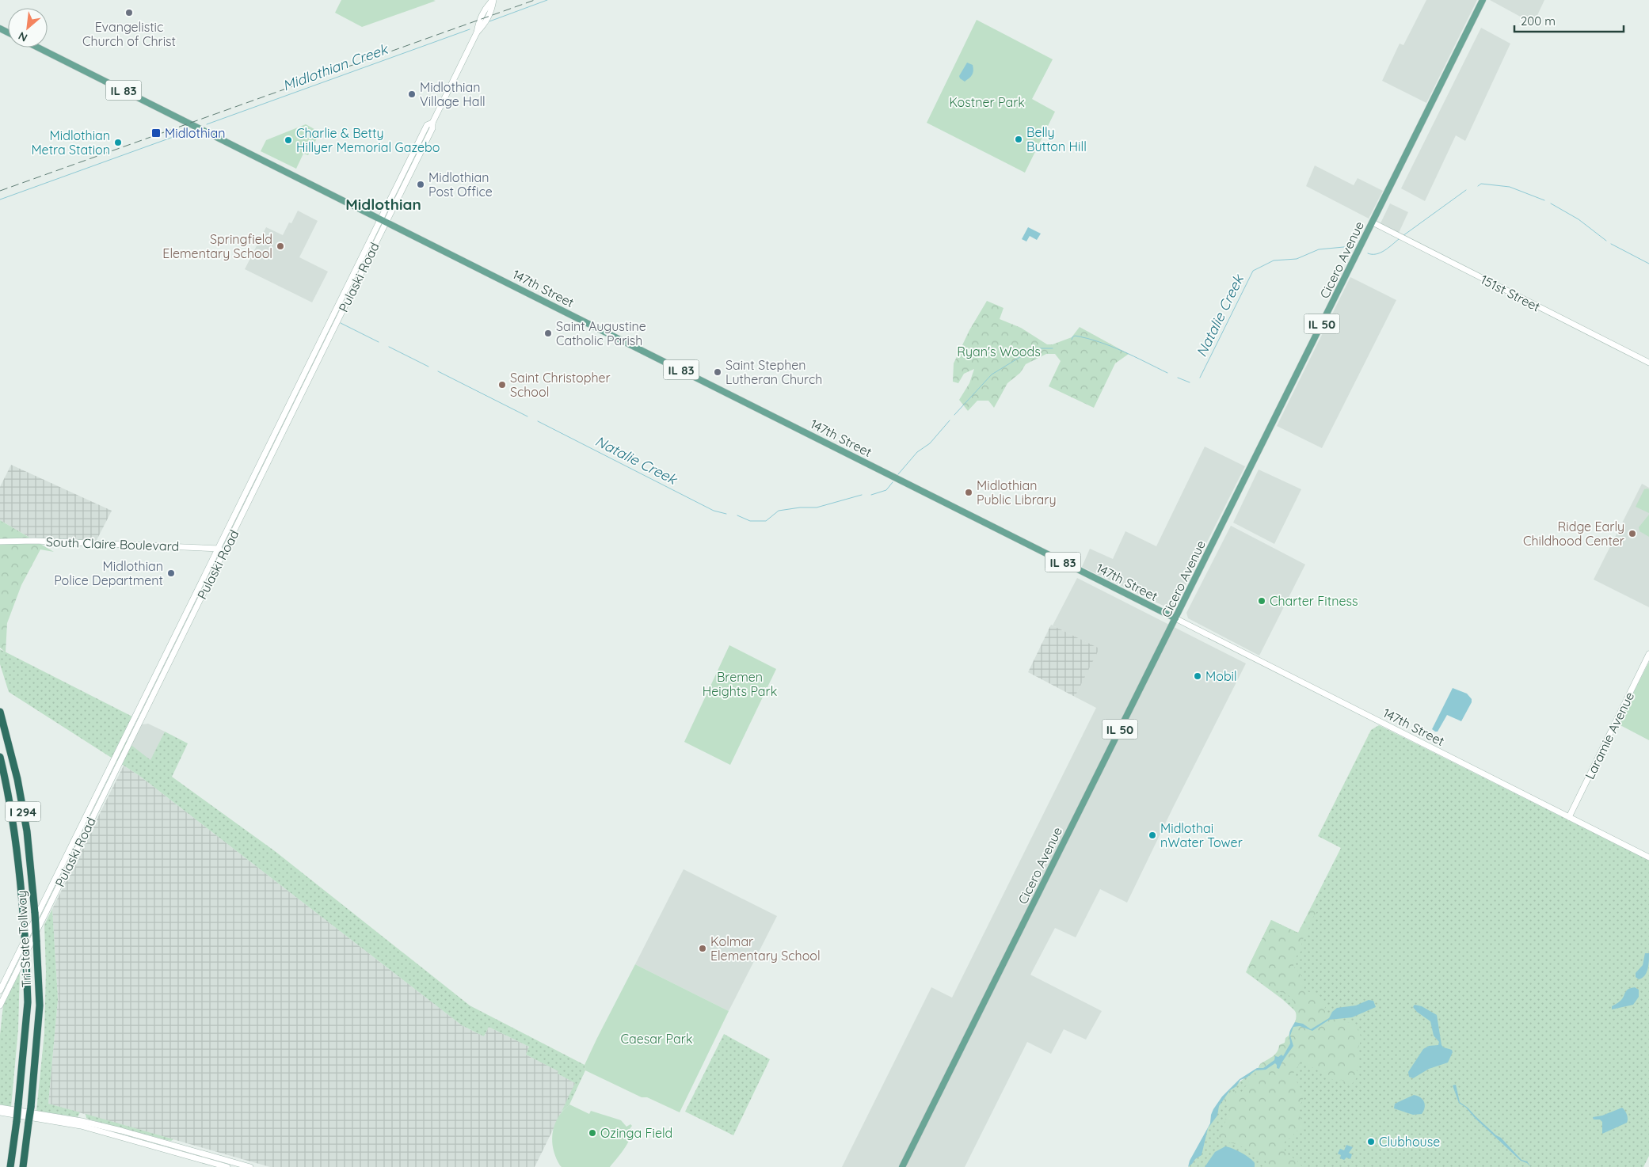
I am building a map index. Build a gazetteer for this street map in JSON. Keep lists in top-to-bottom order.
{
  "streets": {
    "highway": ["I 294", "Tri-State Tollway"],
    "main road": [
      "IL 83",
      "Cicero Avenue",
      "Pulaski Road",
      "147th Street",
      "151st Street",
      "IL 50",
      "South Claire Boulevard",
      "Laramie Avenue"
    ]
  },
  "crossings": [
    ["Cicero Avenue", "147th Street"],
    ["Cicero Avenue", "151st Street"],
    ["Pulaski Road", "147th Street"],
    ["Pulaski Road", "South Claire Boulevard"],
    ["147th Street", "Laramie Avenue"]
  ],
  "districts": ["Midlothian"],
  "water": ["Midlothian Creek", "Natalie Creek"],
  "parks": [
    "Kostner Park",
    "Ryan's Woods",
    "Bremen Heights Park",
    "Caesar Park"
  ],
  "places": {
    "other": [
      "Evangelistic Church of Christ",
      "Midlothian Village Hall",
      "Belly Button Hill",
      "Charlie & Betty Hillyer Memorial Gazebo",
      "Midlothian Metra Station",
      "Midlothian Post Office",
      "Springfield Elementary School",
      "Saint Augustine Catholic Parish",
      "Saint Stephen Lutheran Church",
      "Saint Christopher School",
      "Midlothian Public Library",
      "Ridge Early Childhood Center",
      "Midlothian Police Department",
      "Charter Fitness",
      "Mobil",
      "Midlothai nWater Tower",
      "Kolmar Elementary School",
      "Ozinga Field",
      "Clubhouse"
    ],
    "transit": ["Midlothian"]
  },
  "scale_bar": "200 m",
  "north": "bottom left"
}
